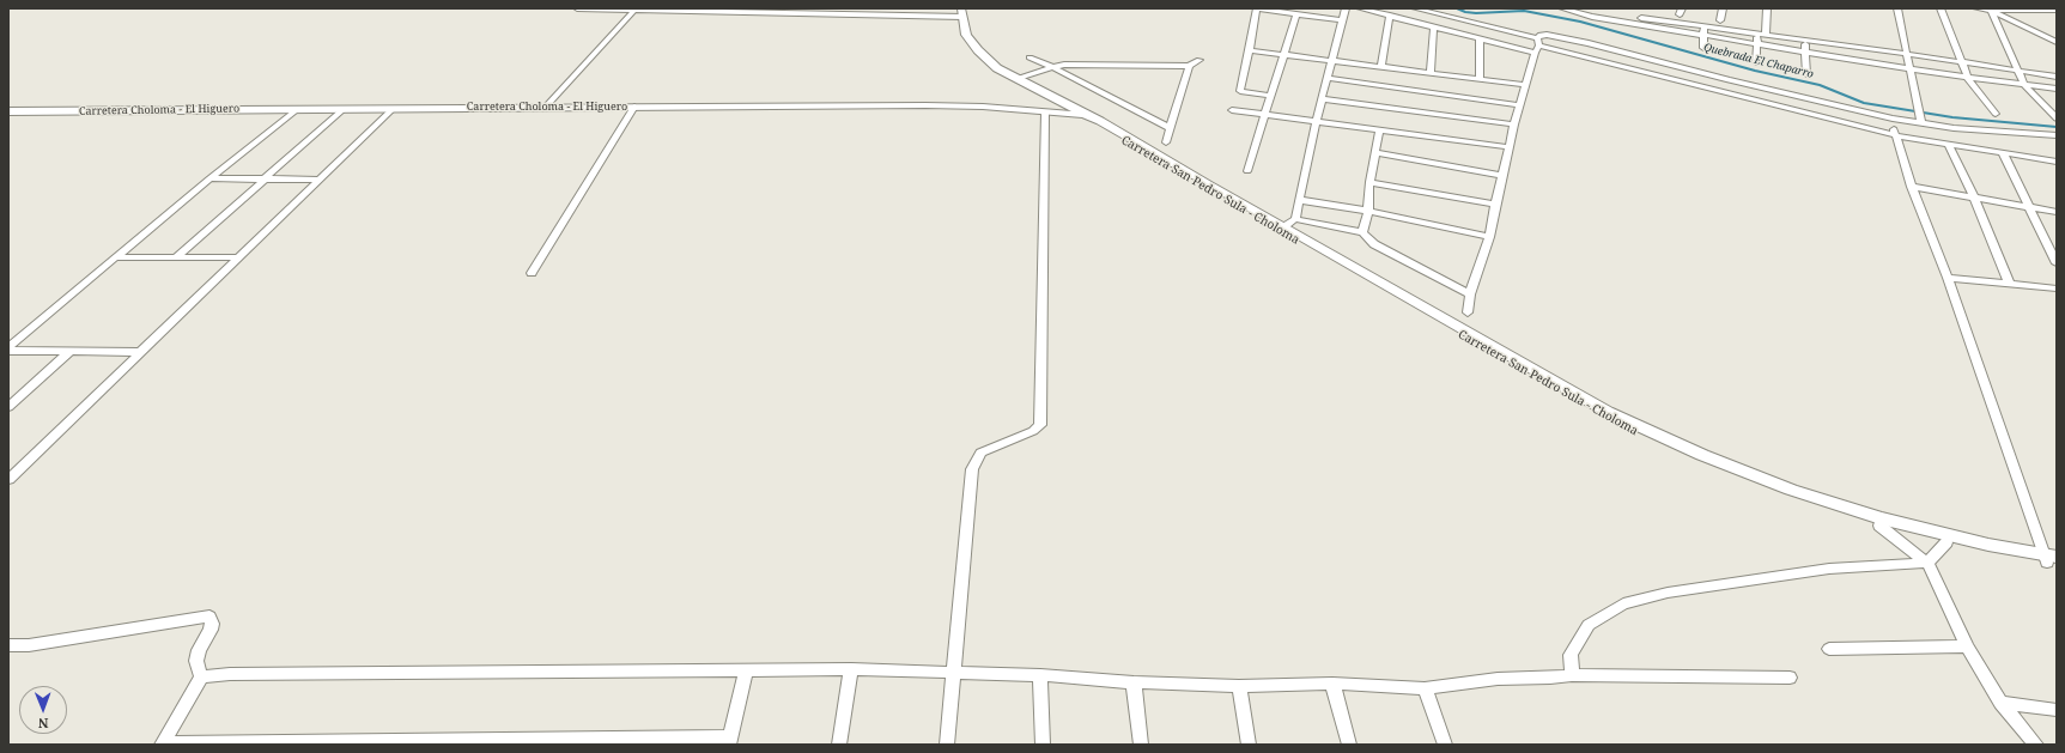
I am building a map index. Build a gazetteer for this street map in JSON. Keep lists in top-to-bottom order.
{
  "streets": {
    "main road": ["Carretera Choloma - El Higuero", "Carretera San Pedro Sula - Choloma"]
  },
  "crossings": [
    ["Carretera Choloma - El Higuero", "Carretera San Pedro Sula - Choloma"]
  ],
  "water": ["Quebrada El Chaparro"],
  "north": "bottom"
}
